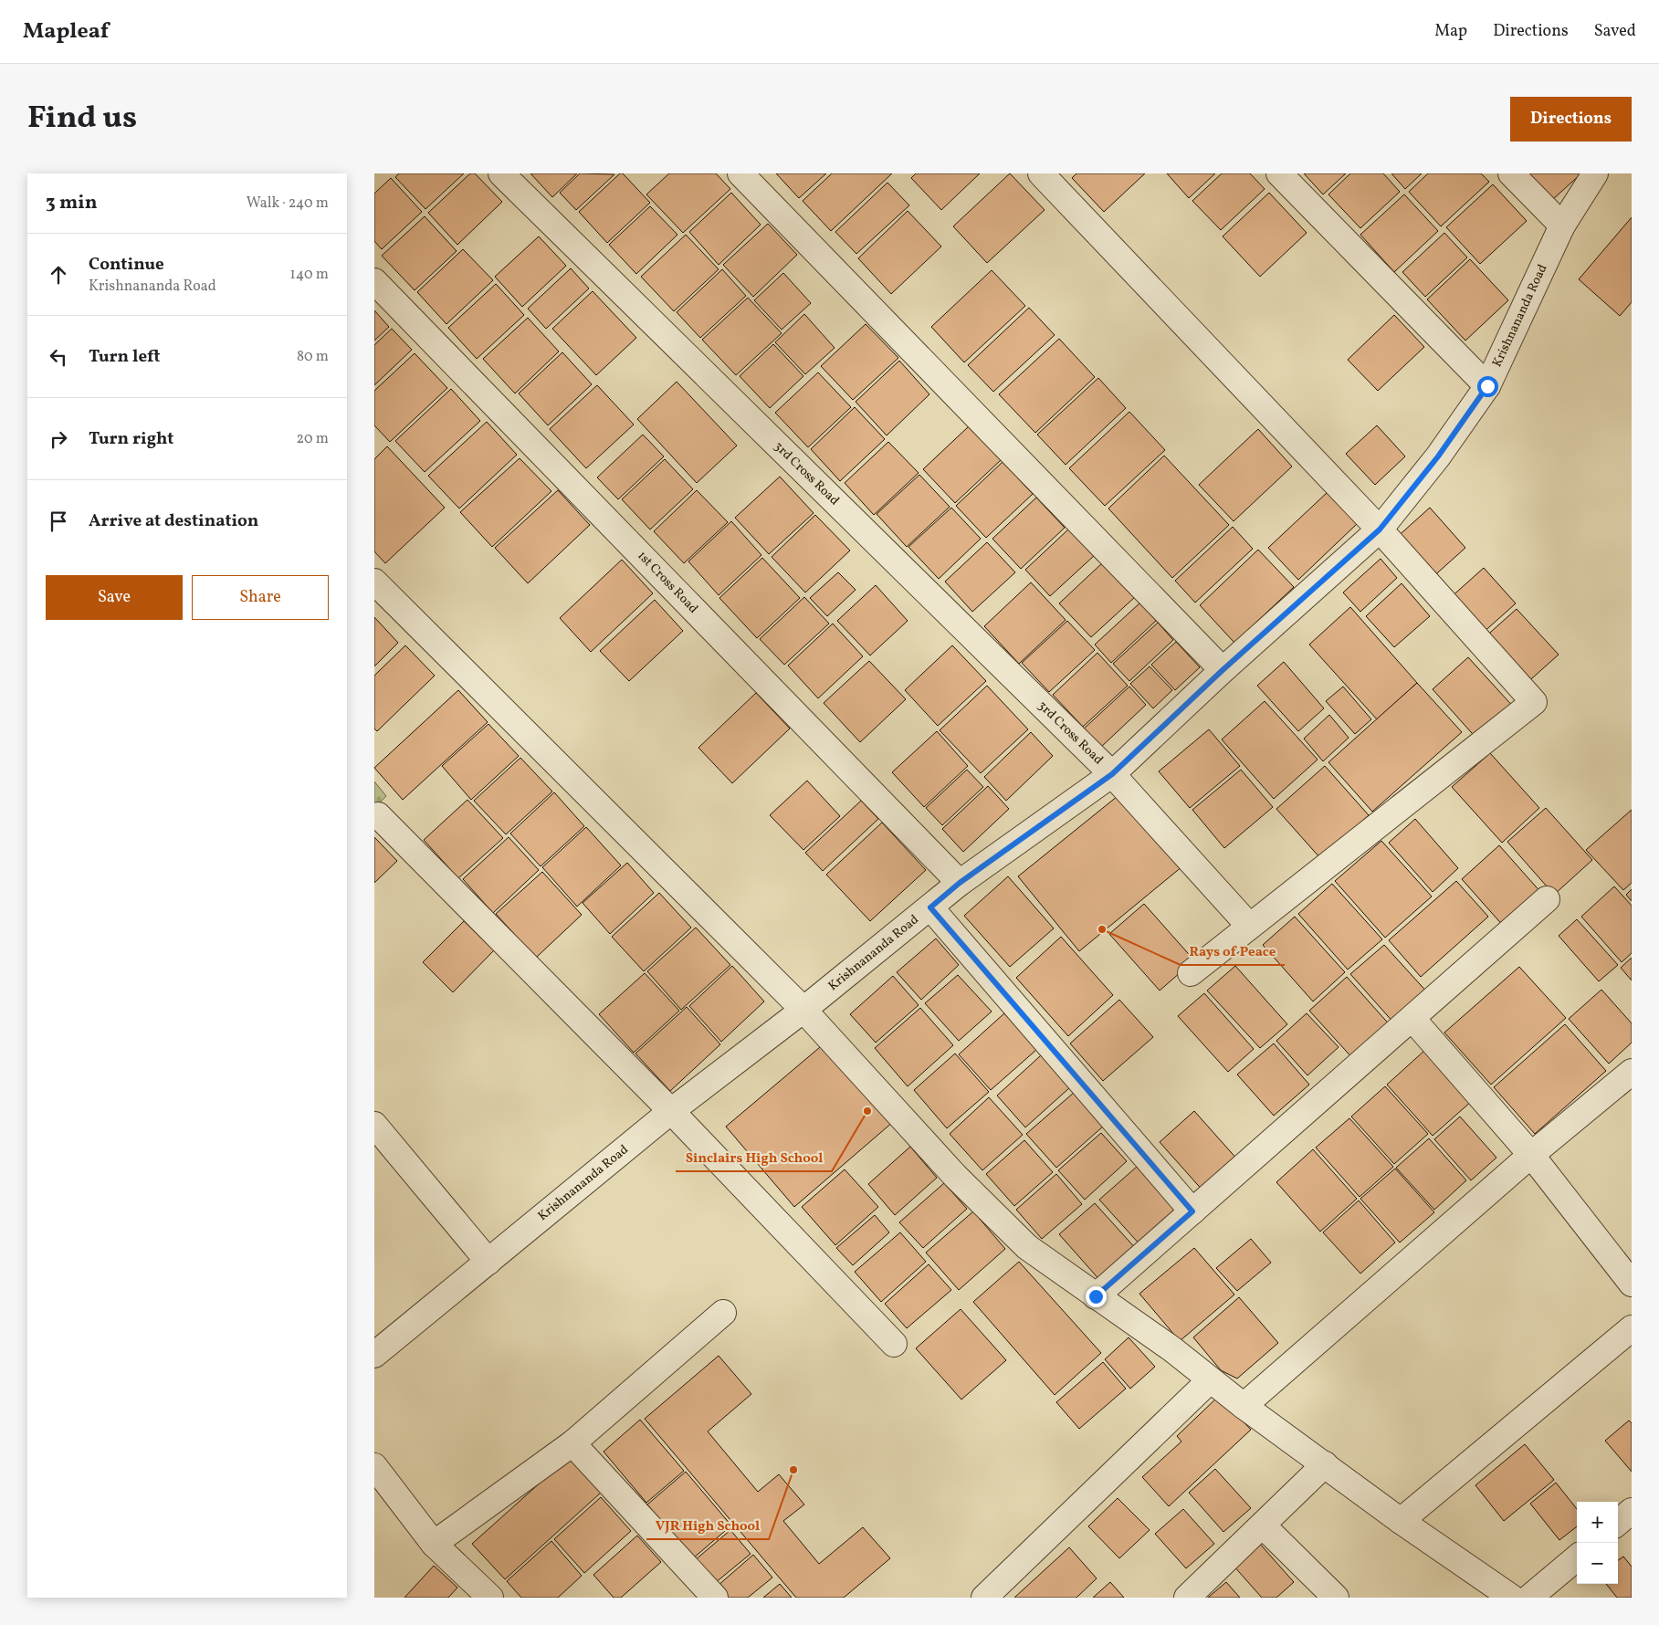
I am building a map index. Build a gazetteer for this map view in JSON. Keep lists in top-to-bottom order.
{
  "streets": {
    "street": ["Krishnananda Road", "3rd Cross Road", "1st Cross Road"]
  },
  "crossings": [
    ["Krishnananda Road", "3rd Cross Road"],
    ["Krishnananda Road", "1st Cross Road"]
  ],
  "places": ["Rays of Peace", "Sinclairs High School", "VJR High School"],
  "page": {
    "header": "Mapleaf",
    "nav": ["Map", "Directions", "Saved"],
    "title": "Find us",
    "buttons": [
      "Directions",
      ["Save", "Share"]
    ],
    "heading": ["3 min", "Walk · 240 m"],
    "list": [
      ["Continue", "Krishnananda Road", "140 m"],
      ["Turn left", "80 m"],
      ["Turn right", "20 m"],
      "Arrive at destination"
    ],
    "map_buttons": ["+", "−"]
  }
}
